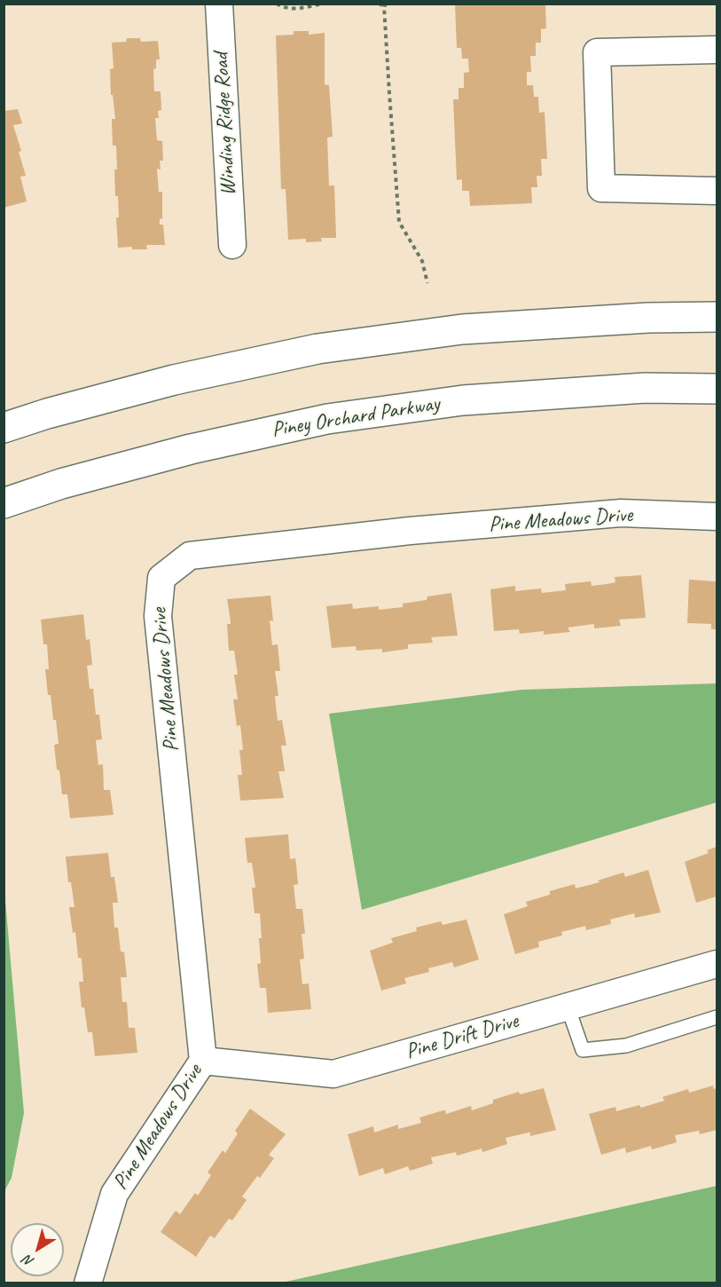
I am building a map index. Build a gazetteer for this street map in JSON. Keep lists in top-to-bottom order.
{
  "streets": {
    "street": [
      "Winding Ridge Road",
      "Piney Orchard Parkway",
      "Pine Meadows Drive",
      "Pine Drift Drive"
    ]
  },
  "crossings": [
    ["Pine Meadows Drive", "Pine Drift Drive"]
  ],
  "north": "bottom left"
}
